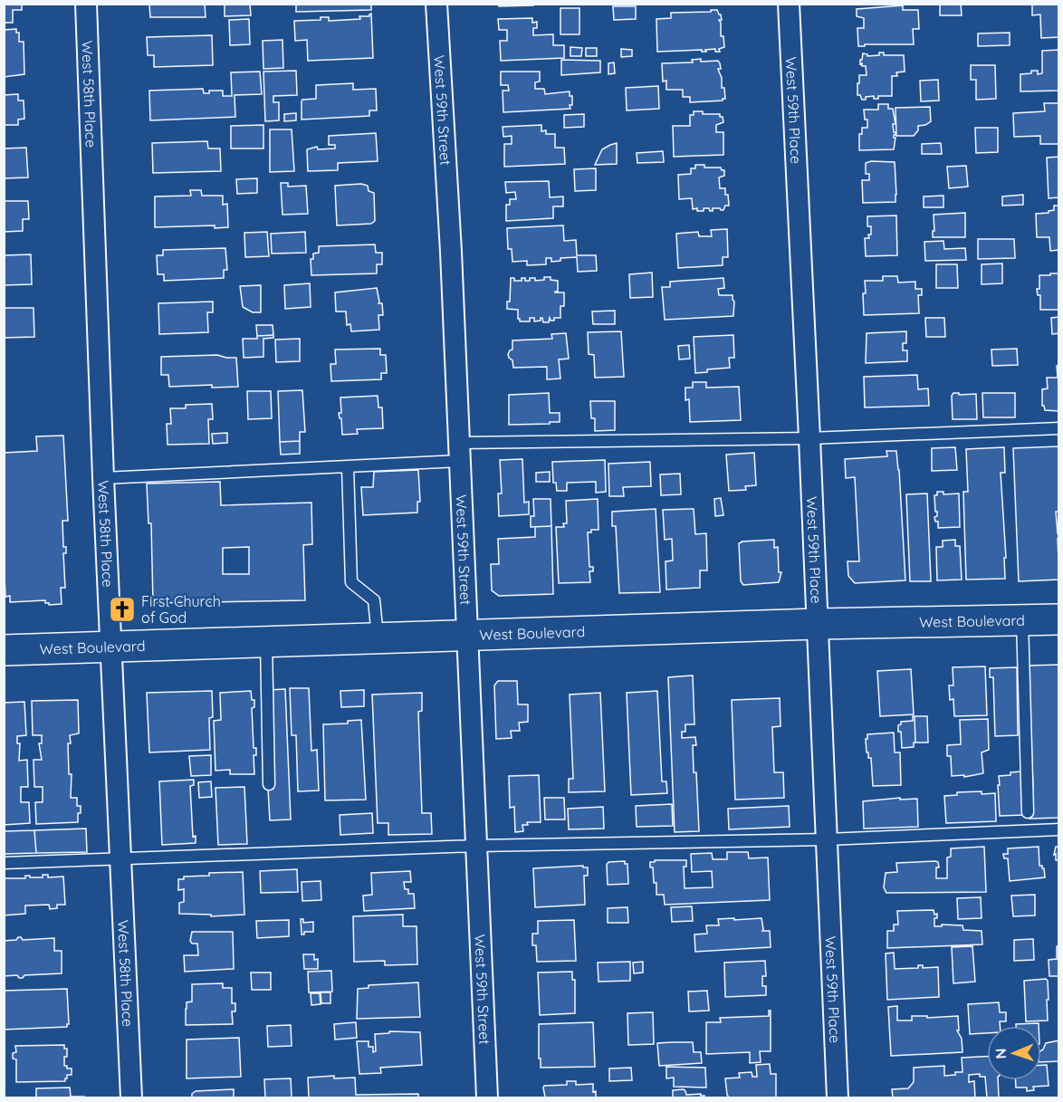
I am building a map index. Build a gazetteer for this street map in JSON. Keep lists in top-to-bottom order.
{
  "streets": {
    "main road": ["West Boulevard"],
    "street": ["West 58th Place", "West 59th Street", "West 59th Place"]
  },
  "crossings": [
    ["West 58th Place", "West Boulevard"],
    ["West 59th Street", "West Boulevard"],
    ["West 59th Place", "West Boulevard"]
  ],
  "places": {
    "church": ["First Church of God"]
  },
  "north": "left"
}
